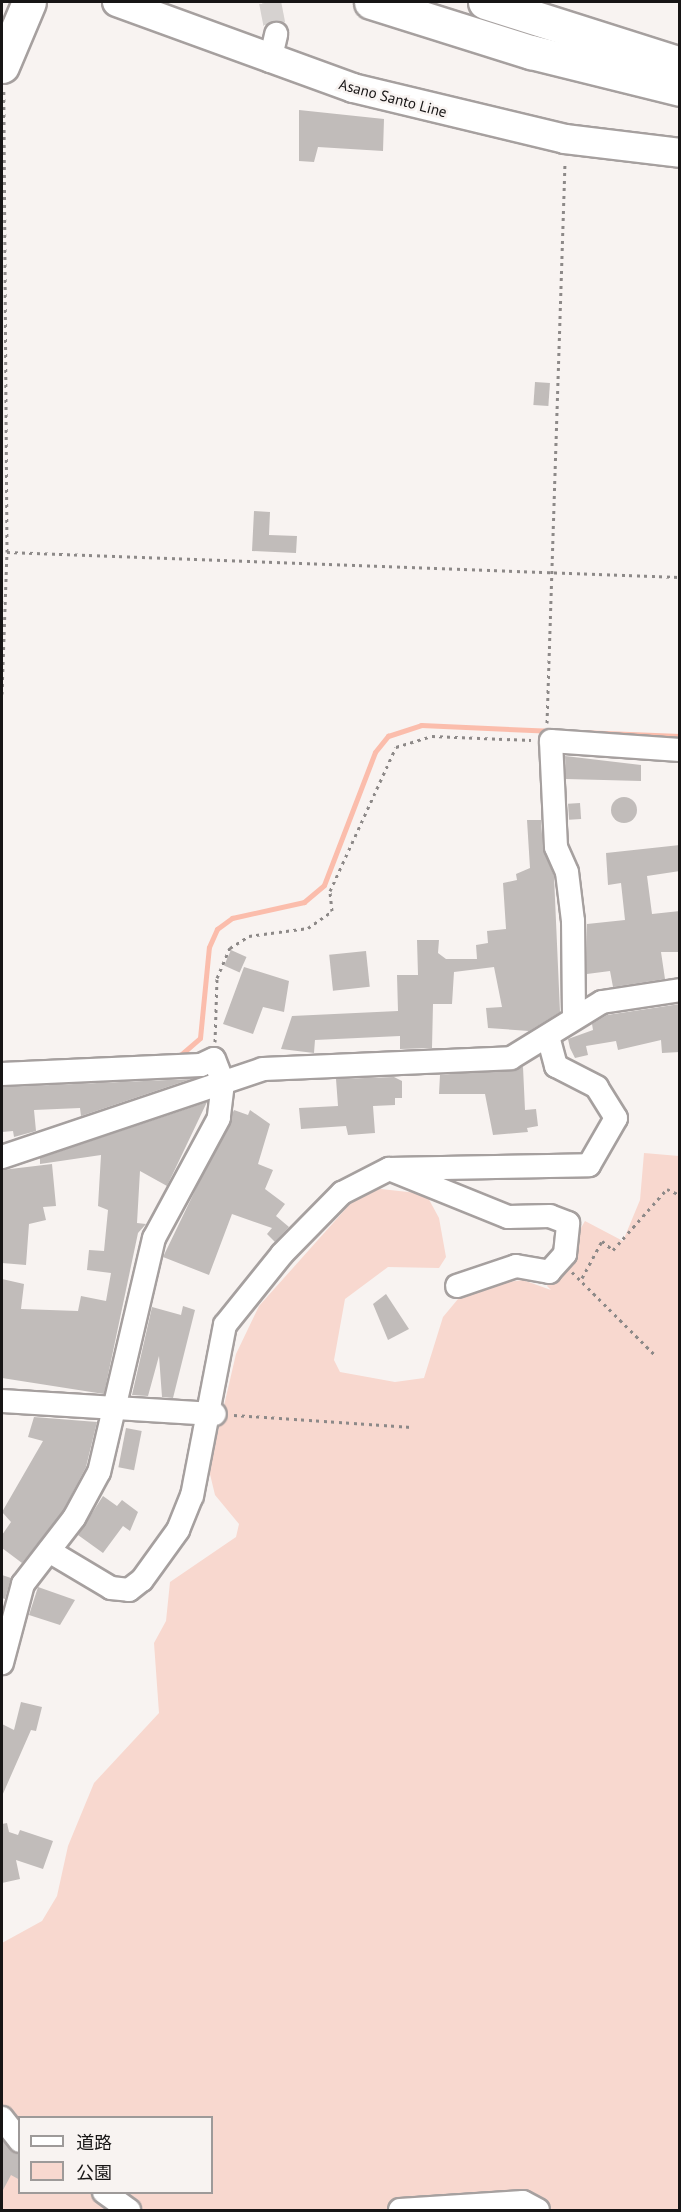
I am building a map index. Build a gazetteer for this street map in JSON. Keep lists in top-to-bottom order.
{
  "streets": {
    "main road": ["Asano Santo Line"]
  },
  "legend": ["道路", "公園"]
}
